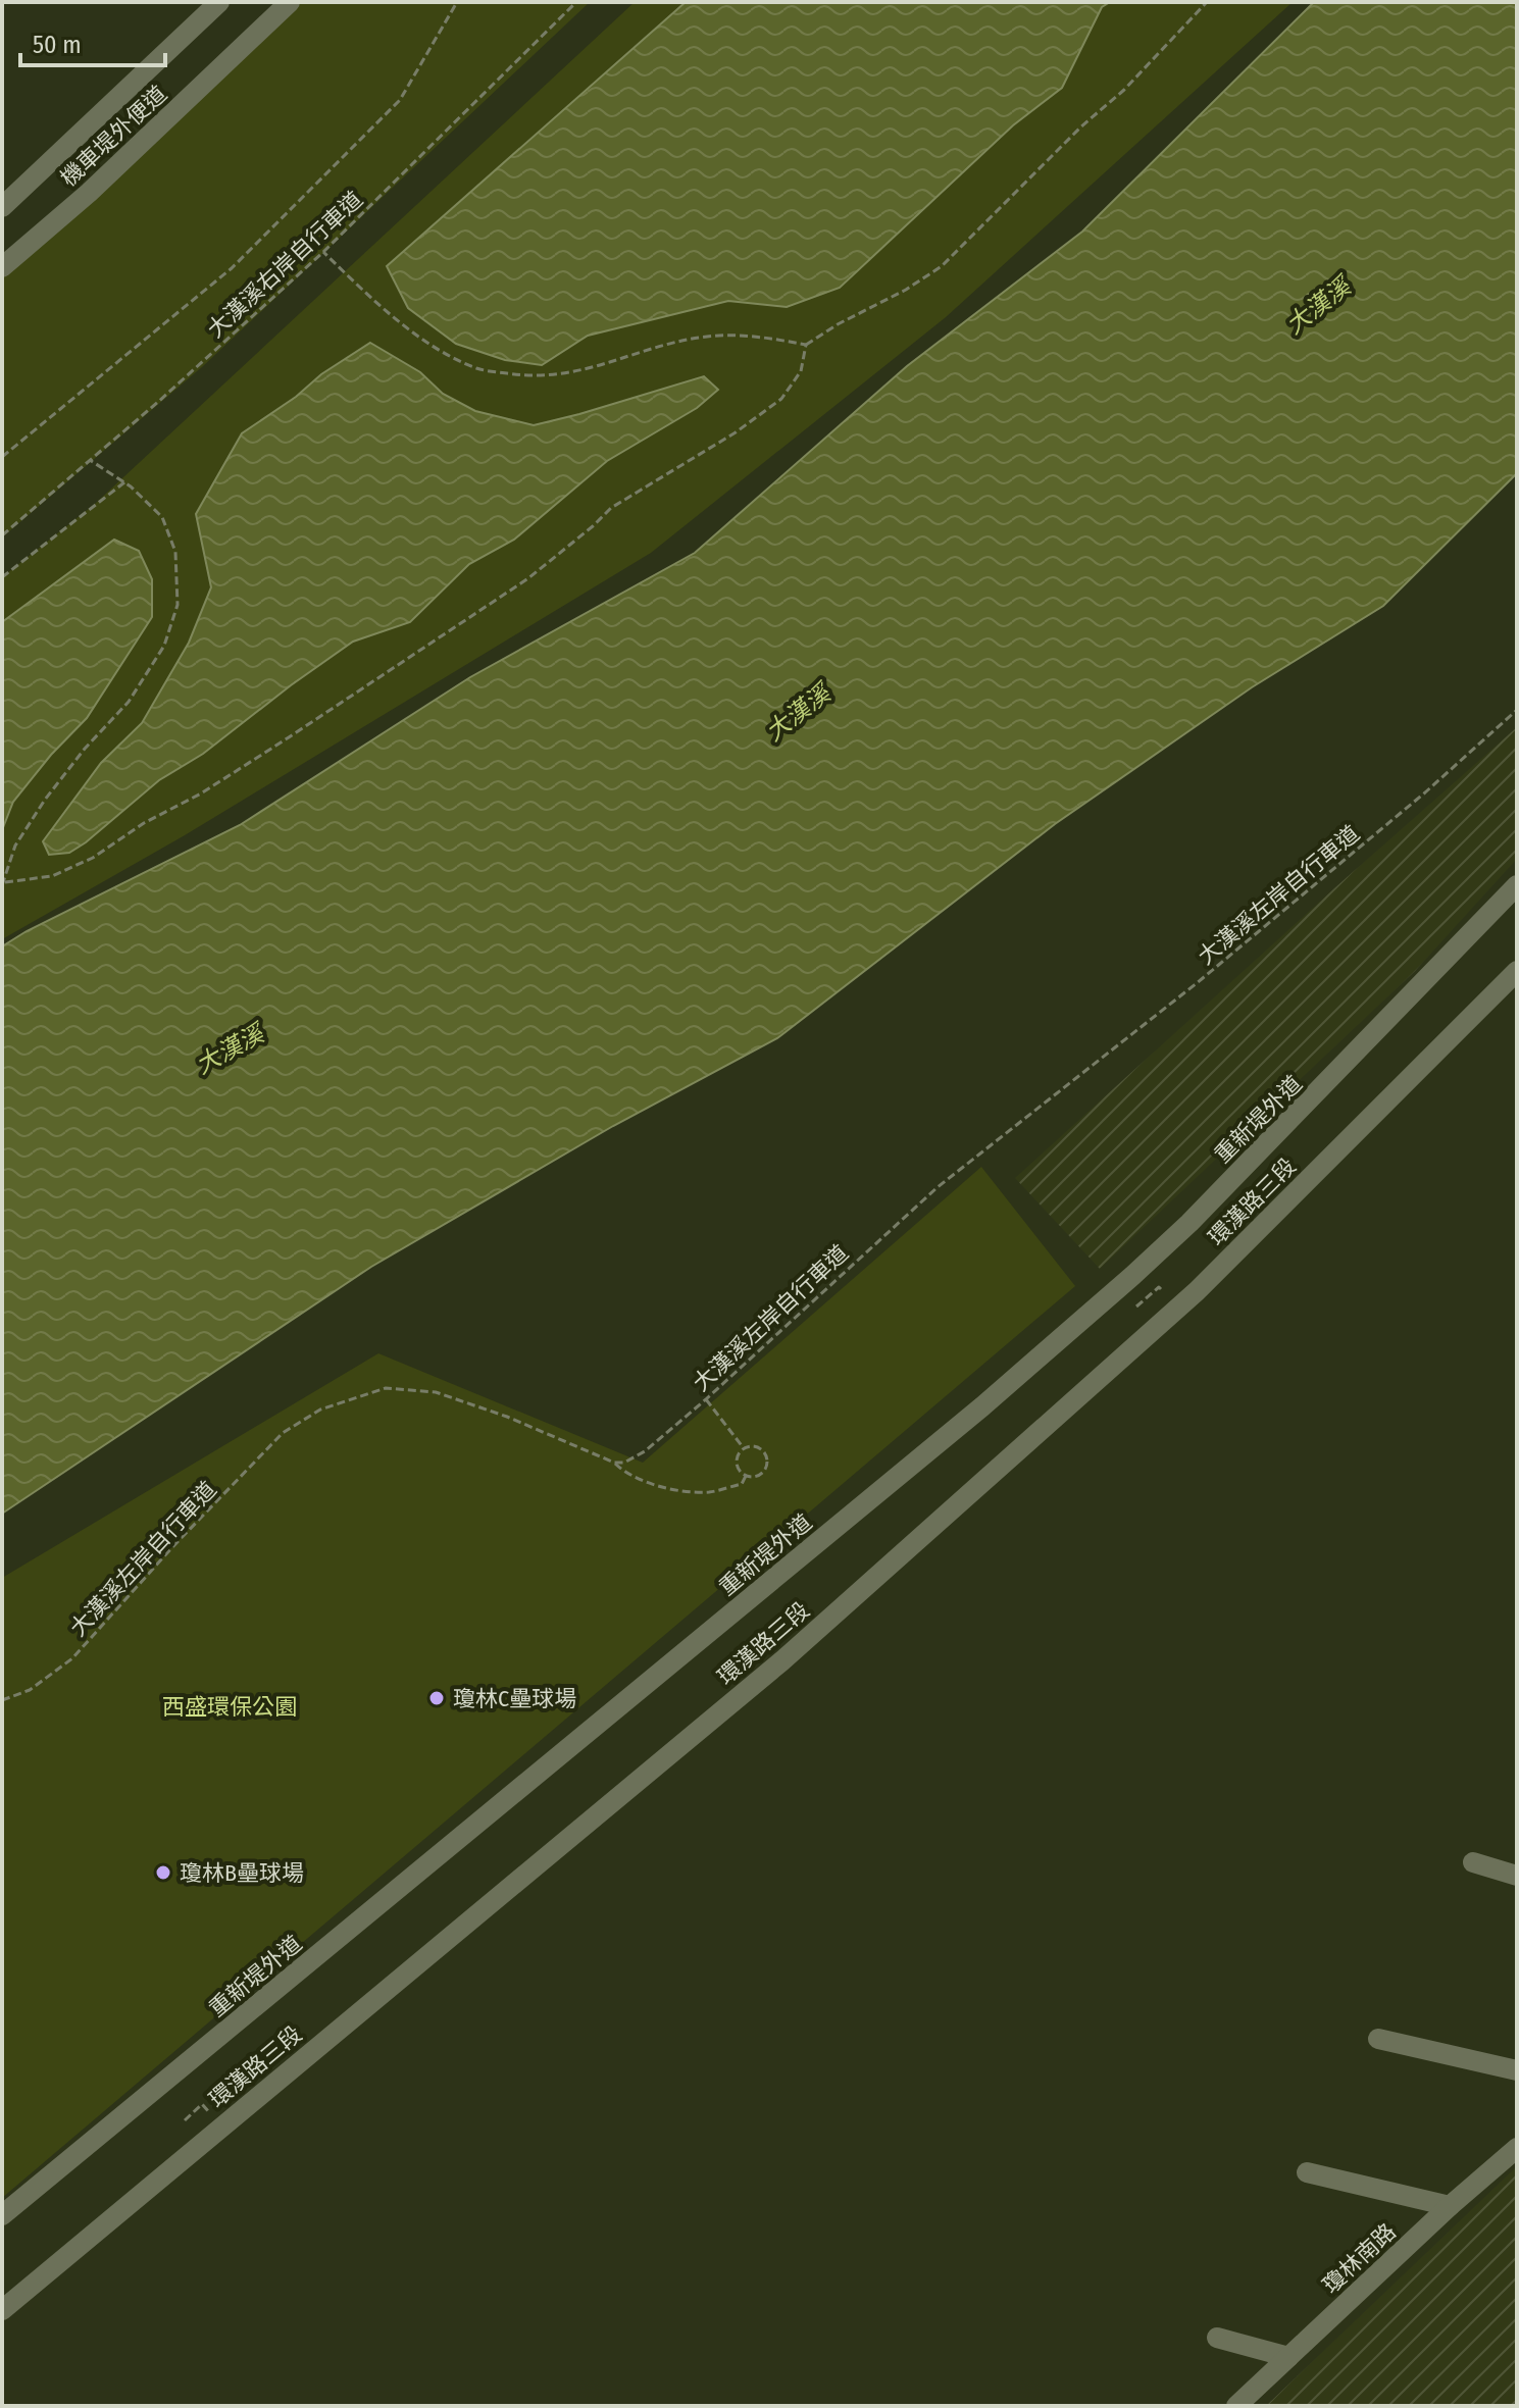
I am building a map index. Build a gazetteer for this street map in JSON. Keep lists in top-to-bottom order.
{
  "streets": {
    "street": [
      "機車堤外便道",
      "重新堤外道",
      "環漢路三段",
      "瓊林南路"
    ],
    "path": ["大漢溪右岸自行車道", "大漢溪左岸自行車道"]
  },
  "water": ["大漢溪"],
  "parks": ["西盛環保公園"],
  "places": ["瓊林C壘球場", "瓊林B壘球場"],
  "scale_bar": "50 m"
}
